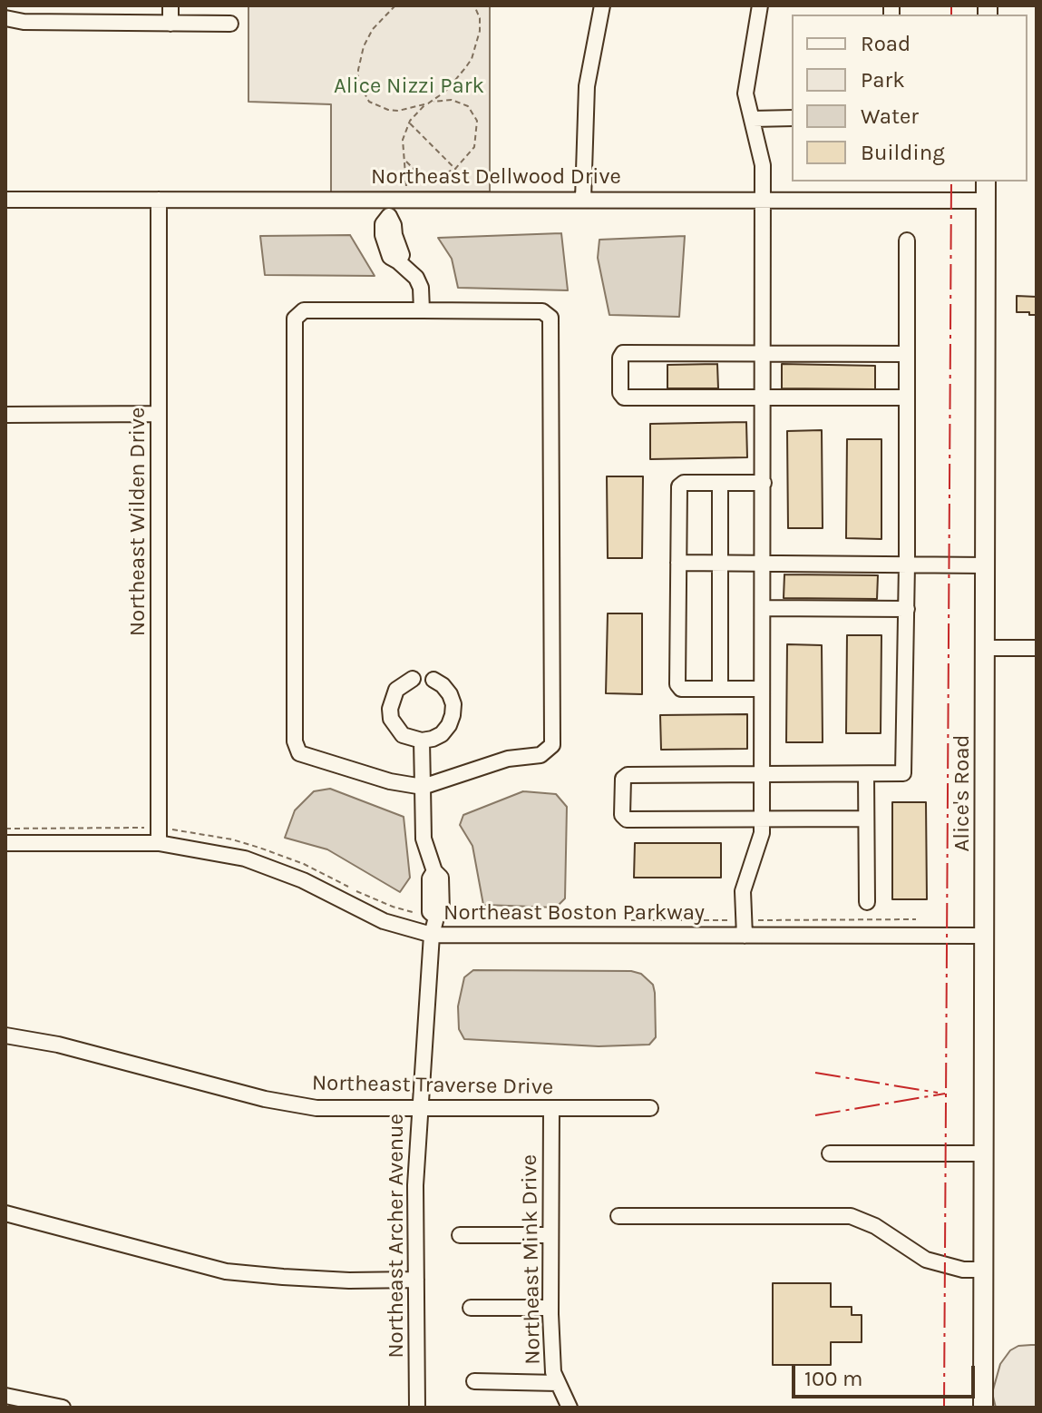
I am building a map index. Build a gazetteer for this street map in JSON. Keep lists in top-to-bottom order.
{
  "streets": {
    "main road": ["Alice's Road"],
    "street": [
      "Northeast Dellwood Drive",
      "Northeast Wilden Drive",
      "Northeast Boston Parkway",
      "Northeast Traverse Drive",
      "Northeast Archer Avenue",
      "Northeast Mink Drive"
    ]
  },
  "crossings": [
    ["Northeast Dellwood Drive", "Northeast Wilden Drive"],
    ["Northeast Dellwood Drive", "Alice's Road"],
    ["Northeast Wilden Drive", "Northeast Boston Parkway"],
    ["Alice's Road", "Northeast Boston Parkway"],
    ["Northeast Boston Parkway", "Northeast Archer Avenue"],
    ["Northeast Traverse Drive", "Northeast Archer Avenue"],
    ["Northeast Traverse Drive", "Northeast Mink Drive"]
  ],
  "parks": ["Alice Nizzi Park"],
  "legend": [
    "Road",
    "Park",
    "Water",
    "Building"
  ],
  "scale_bar": "100 m"
}
